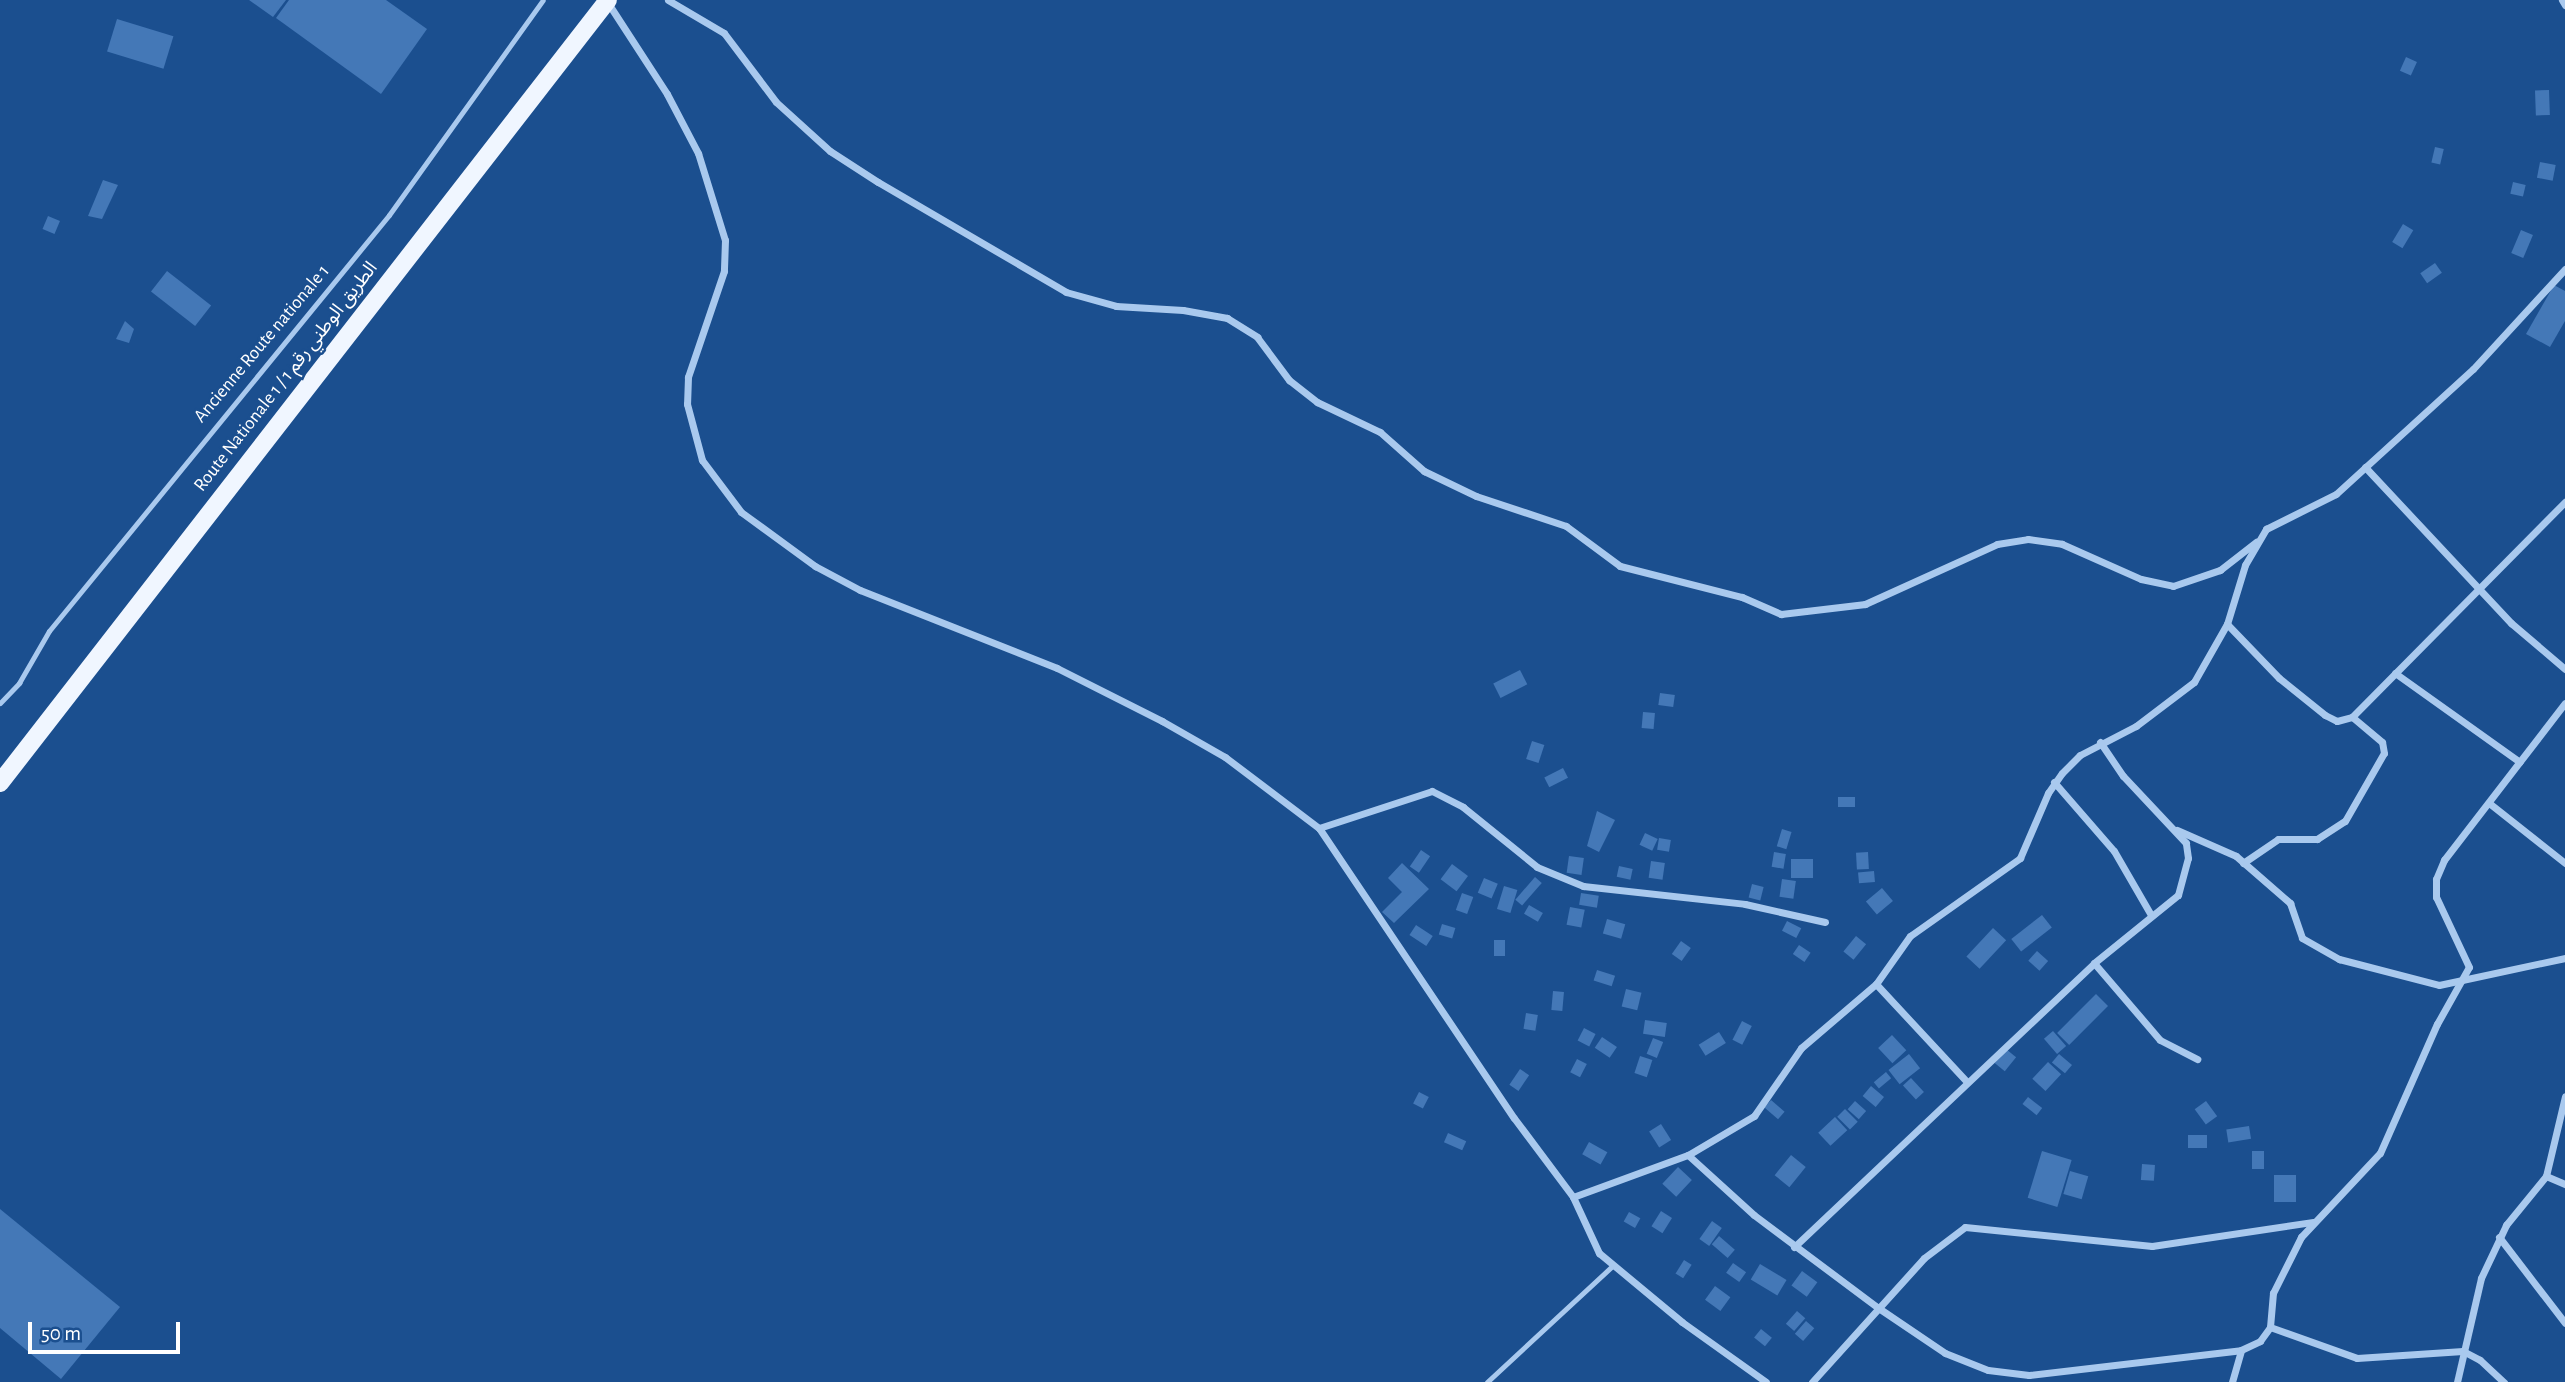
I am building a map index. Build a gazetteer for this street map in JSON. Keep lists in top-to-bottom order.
{
  "streets": {
    "main road": ["Route Nationale 1 / الطريق الوطني رقم 1"],
    "lane": ["Ancienne Route nationale 1"]
  },
  "scale_bar": "50 m"
}
